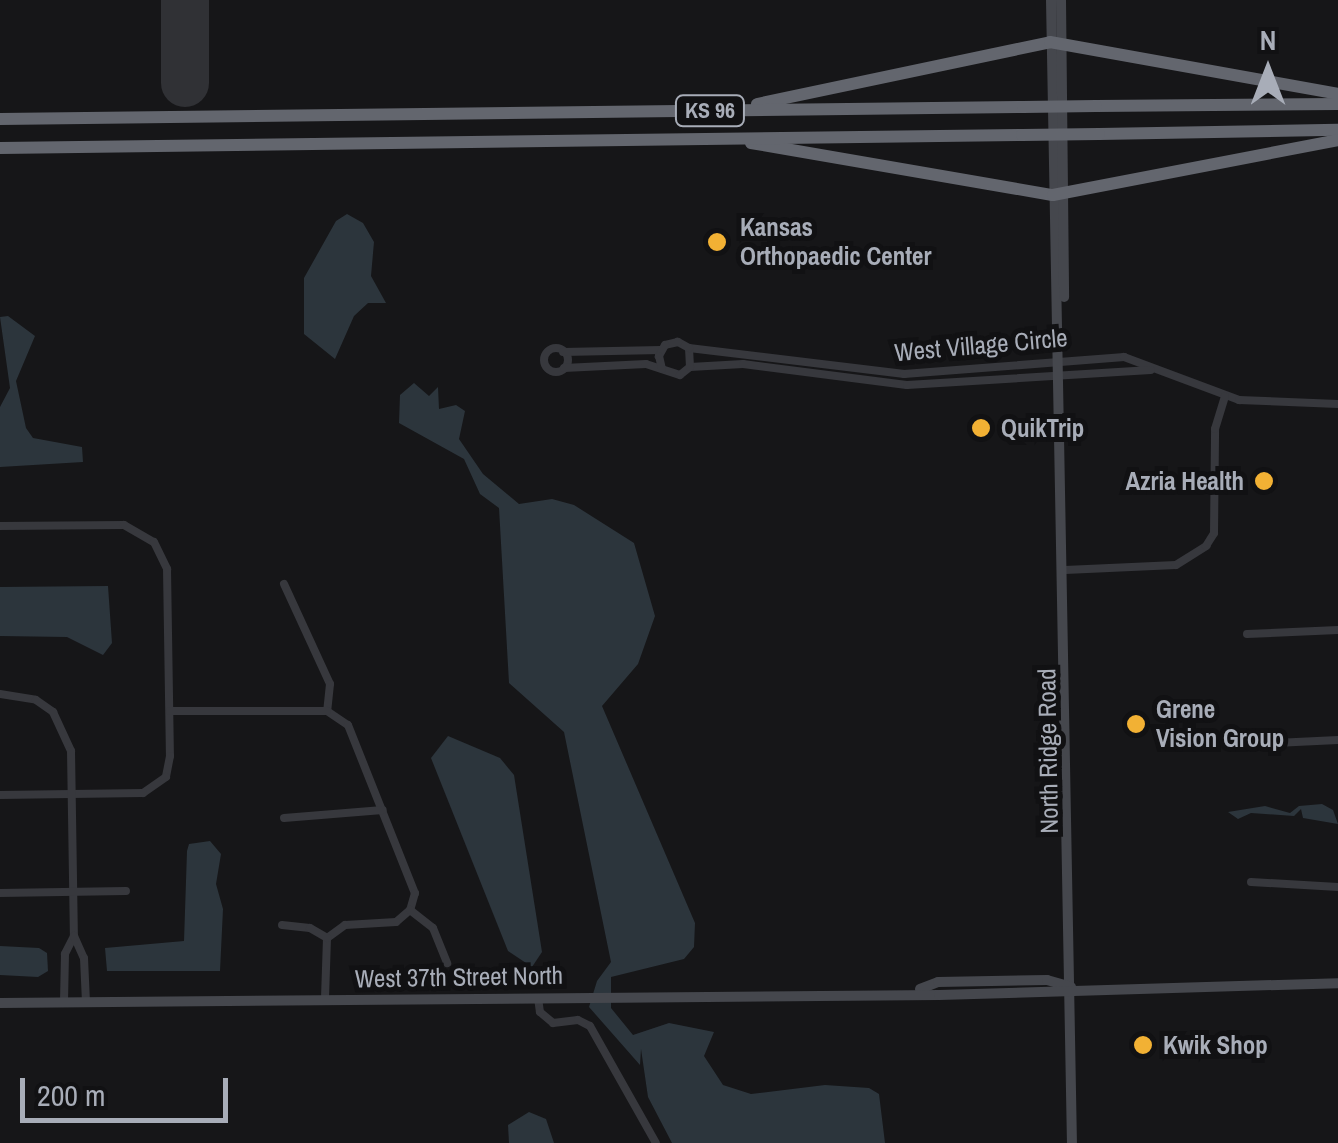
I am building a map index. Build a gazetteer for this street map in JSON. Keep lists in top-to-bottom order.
{
  "streets": {
    "highway": ["KS 96"],
    "street": ["West Village Circle", "North Ridge Road", "West 37th Street North"]
  },
  "crossings": [
    ["West Village Circle", "North Ridge Road"],
    ["North Ridge Road", "West 37th Street North"]
  ],
  "places": [
    "Kansas Orthopaedic Center",
    "QuikTrip",
    "Azria Health",
    "Grene Vision Group",
    "Kwik Shop"
  ],
  "scale_bar": "200 m",
  "north": "top"
}
